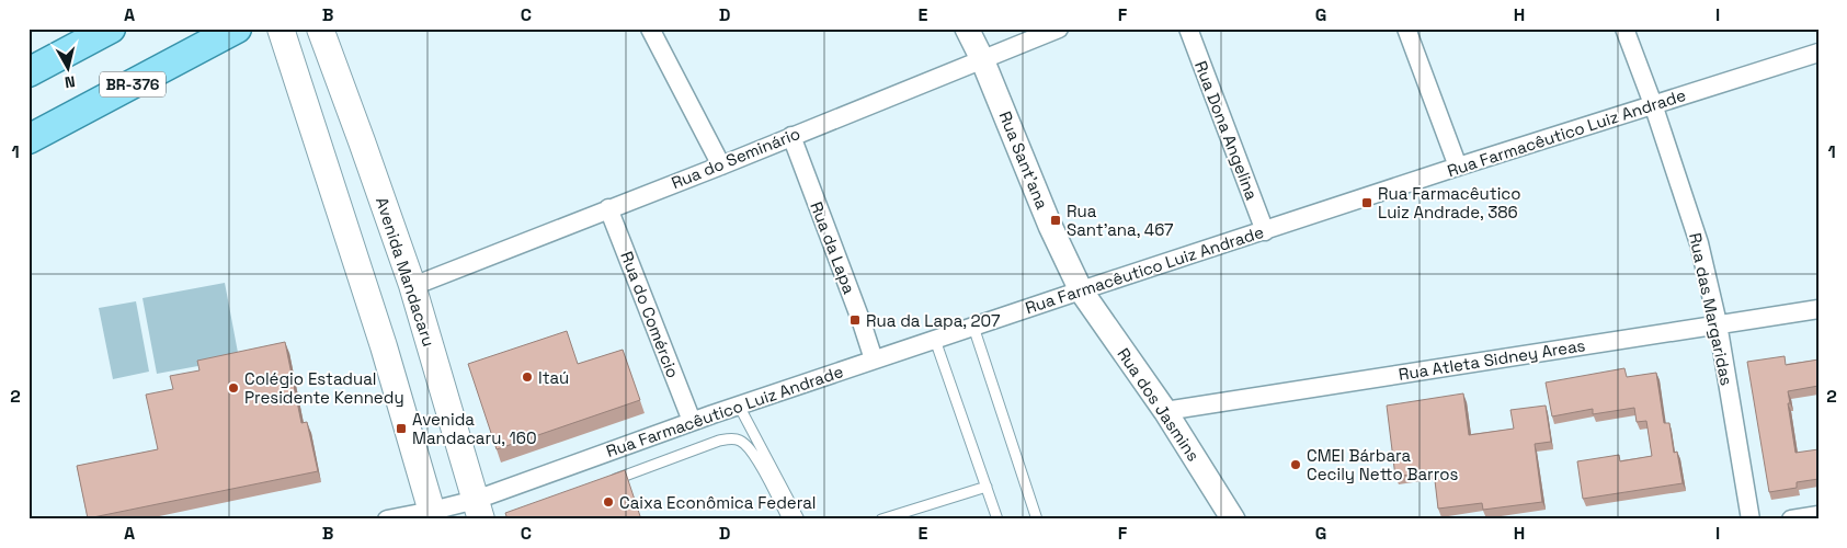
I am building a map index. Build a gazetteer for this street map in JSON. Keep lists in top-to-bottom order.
{
  "streets": {
    "main road": ["BR-376", "Avenida Mandacaru"],
    "street": [
      "Rua Dona Angelina",
      "Rua Farmacêutico Luiz Andrade",
      "Rua do Seminário",
      "Rua Sant'ana",
      "Rua da Lapa",
      "Rua das Margaridas",
      "Rua do Comércio",
      "Rua Atleta Sidney Areas",
      "Rua dos Jasmins"
    ]
  },
  "crossings": [
    ["Rua Dona Angelina", "Rua Farmacêutico Luiz Andrade"],
    ["Rua Farmacêutico Luiz Andrade", "Rua Sant'ana"],
    ["Rua Farmacêutico Luiz Andrade", "Rua da Lapa"],
    ["Rua Farmacêutico Luiz Andrade", "Avenida Mandacaru"],
    ["Rua Farmacêutico Luiz Andrade", "Rua das Margaridas"],
    ["Rua Farmacêutico Luiz Andrade", "Rua do Comércio"],
    ["Rua Farmacêutico Luiz Andrade", "Rua dos Jasmins"],
    ["Rua do Seminário", "Rua Sant'ana"],
    ["Rua do Seminário", "Rua da Lapa"],
    ["Rua do Seminário", "Avenida Mandacaru"],
    ["Rua do Seminário", "Rua do Comércio"],
    ["Rua Sant'ana", "Rua dos Jasmins"],
    ["Rua das Margaridas", "Rua Atleta Sidney Areas"],
    ["Rua Atleta Sidney Areas", "Rua dos Jasmins"]
  ],
  "places": {
    "transit": [
      "Rua Farmacêutico Luiz Andrade, 386",
      "Rua Sant'ana, 467",
      "Rua da Lapa, 207",
      "Avenida Mandacaru, 160"
    ],
    "other": [
      "Itaú",
      "Colégio Estadual Presidente Kennedy",
      "CMEI Bárbara Cecily Netto Barros",
      "Caixa Econômica Federal"
    ]
  },
  "north": "bottom",
  "grid": {
    "columns": [
      "A",
      "B",
      "C",
      "D",
      "E",
      "F",
      "G",
      "H",
      "I"
    ],
    "rows": ["1", "2"]
  }
}
